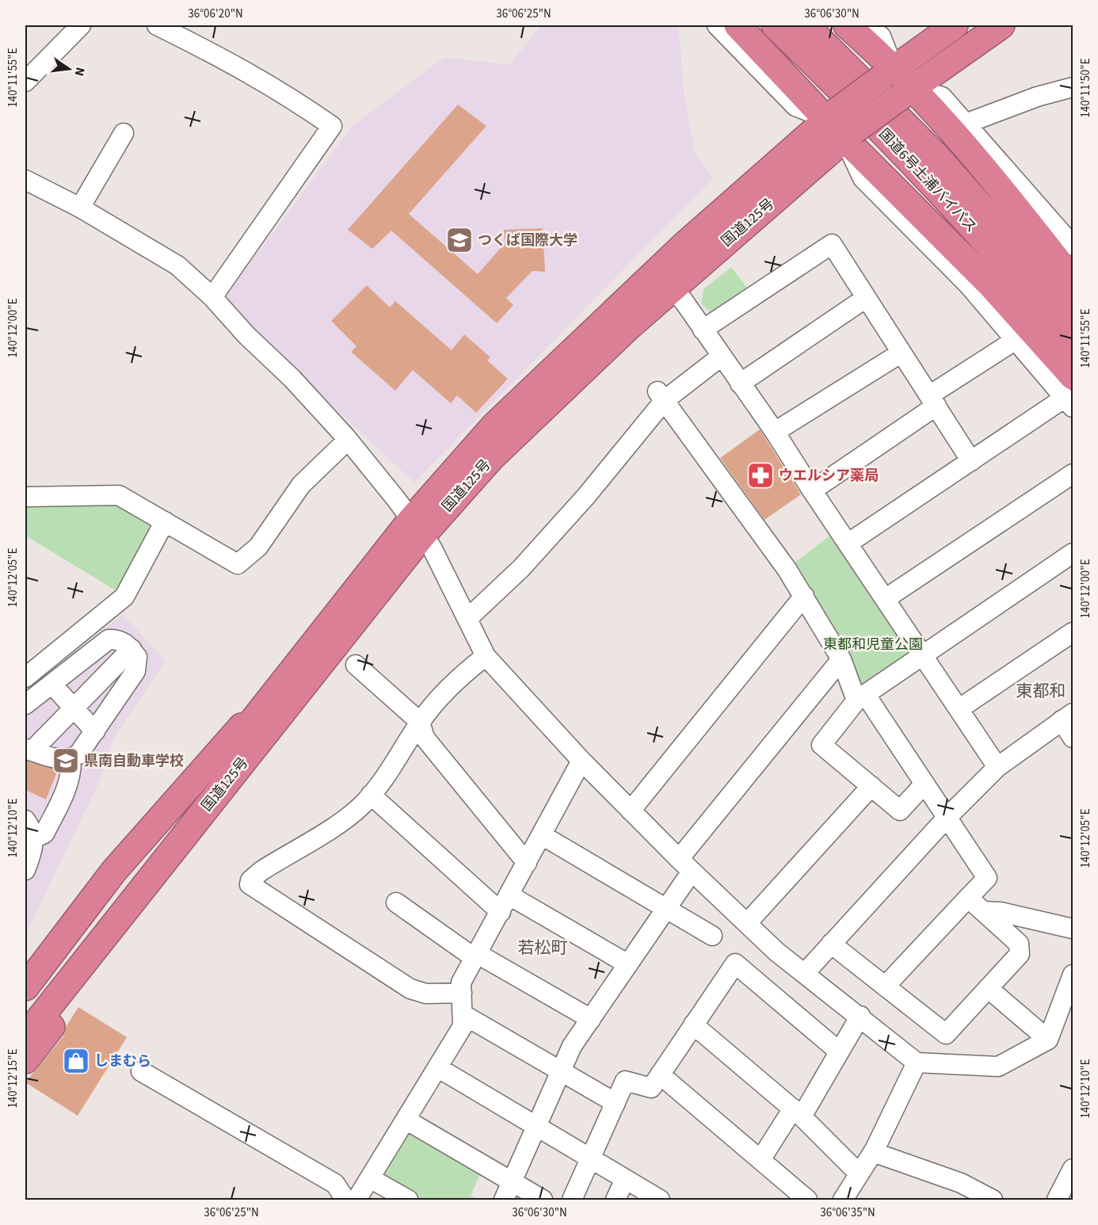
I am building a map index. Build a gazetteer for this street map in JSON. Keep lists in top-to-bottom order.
{
  "streets": {
    "highway": ["国道6号土浦バイパス", "国道125号"]
  },
  "districts": ["東都和", "若松町"],
  "parks": ["東都和児童公園"],
  "places": {
    "school or university": ["つくば国際大学", "県南自動車学校"],
    "pharmacy": ["ウエルシア薬局"],
    "shop": ["しまむら"]
  },
  "north": "right",
  "coordinates": [
    "36°06'20\"N",
    "36°06'25\"N",
    "36°06'30\"N",
    "140°11'55\"E",
    "140°11'50\"E",
    "140°12'00\"E",
    "140°12'05\"E",
    "140°12'10\"E",
    "140°12'15\"E",
    "36°06'35\"N"
  ]
}
